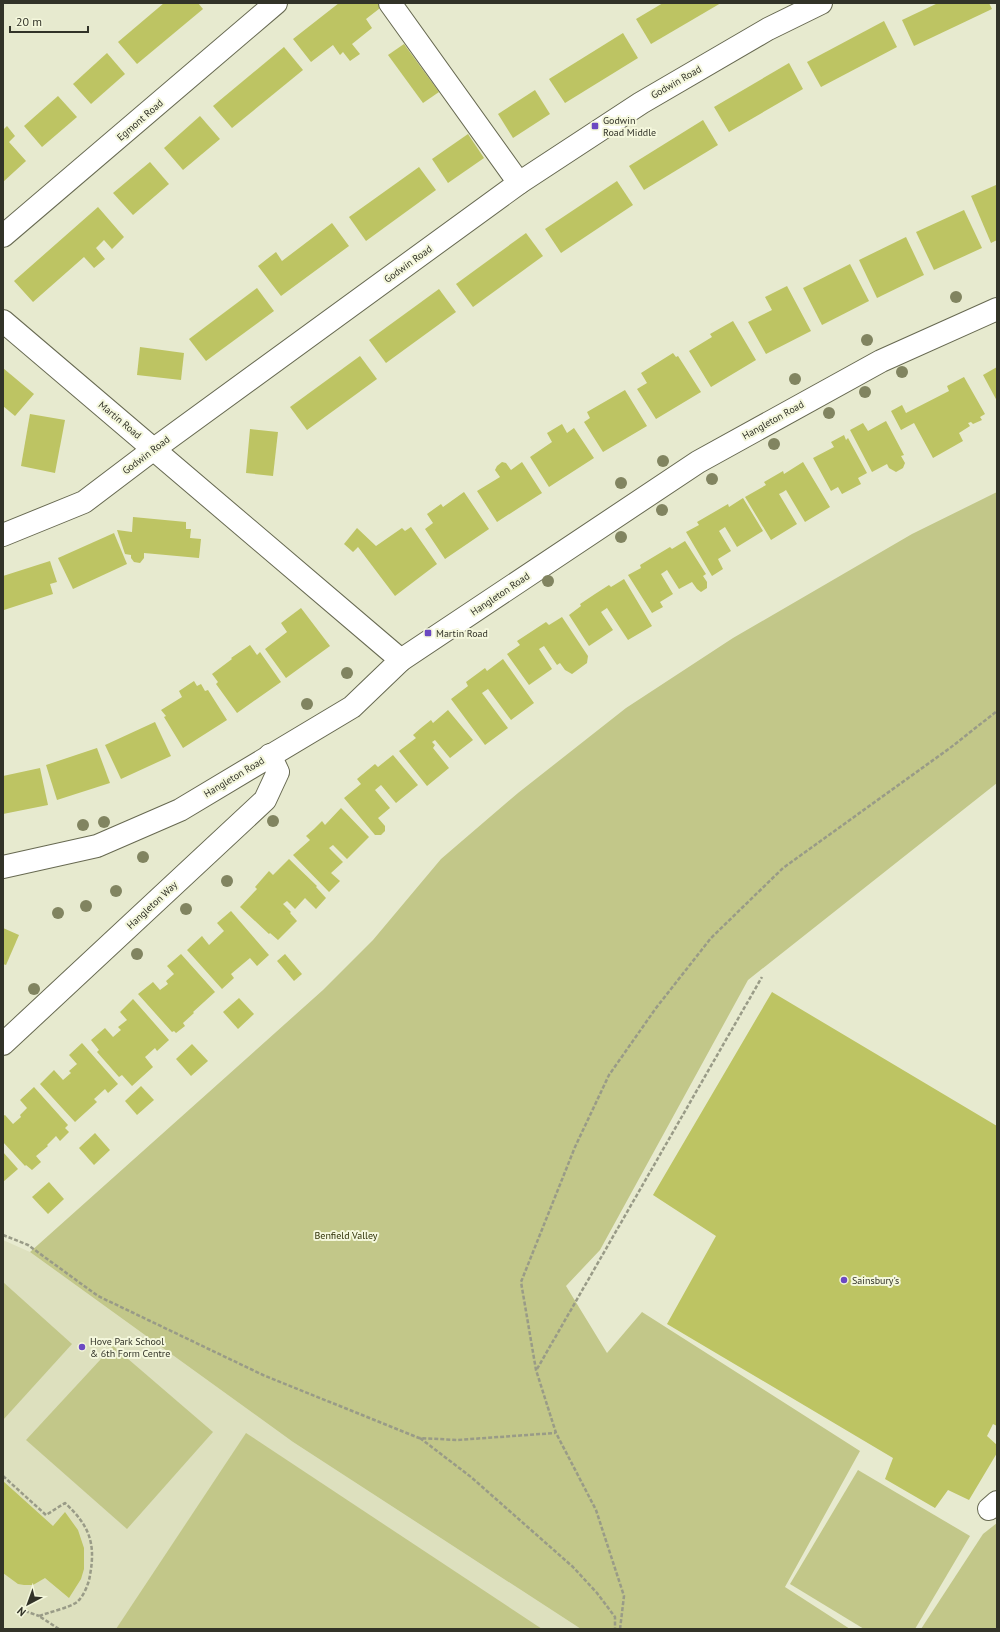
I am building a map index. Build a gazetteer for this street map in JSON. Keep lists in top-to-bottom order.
{
  "streets": {
    "street": [
      "Godwin Road",
      "Egmont Road",
      "Martin Road",
      "Hangleton Road",
      "Hangleton Way"
    ]
  },
  "crossings": [
    ["Godwin Road", "Martin Road"],
    ["Martin Road", "Hangleton Road"],
    ["Hangleton Road", "Hangleton Way"]
  ],
  "parks": ["Benfield Valley"],
  "places": {
    "transit": ["Godwin Road Middle", "Martin Road"],
    "other": ["Sainsbury's", "Hove Park School & 6th Form Centre"]
  },
  "scale_bar": "20 m",
  "north": "bottom left"
}
